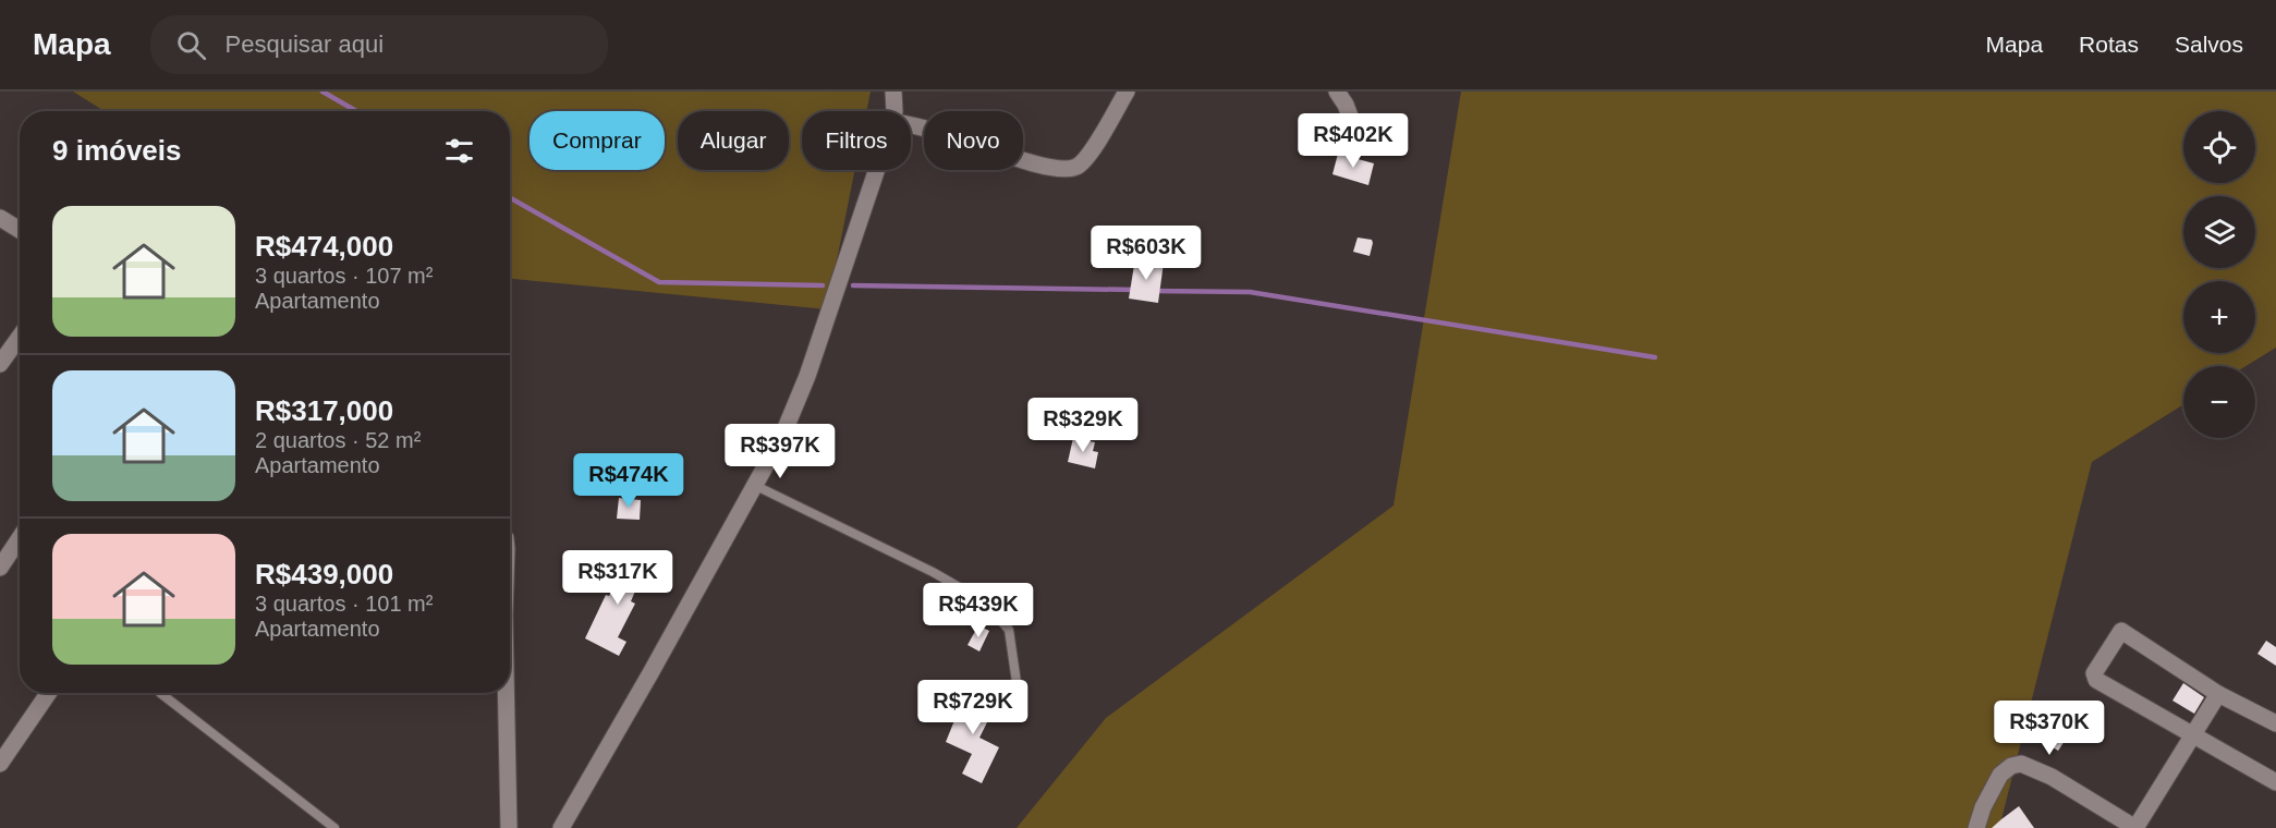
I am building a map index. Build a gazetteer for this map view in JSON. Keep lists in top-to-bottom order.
{
  "page": {
    "header": "Mapa",
    "search": "Pesquisar aqui",
    "nav": ["Mapa", "Rotas", "Salvos"],
    "map_buttons": ["+", "−"],
    "chip": [
      "Comprar",
      "Alugar",
      "Filtros",
      "Novo"
    ],
    "heading": "9 imóveis",
    "price": [
      "R$402K",
      "R$603K",
      "R$329K",
      "R$397K",
      "R$474K",
      "R$317K",
      "R$439K",
      "R$729K",
      "R$370K"
    ],
    "list": [
      {
        "name": "R$474,000",
        "note": "3 quartos · 107 m² · Apartamento"
      },
      {
        "name": "R$317,000",
        "note": "2 quartos · 52 m² · Apartamento"
      },
      {
        "name": "R$439,000",
        "note": "3 quartos · 101 m² · Apartamento"
      }
    ]
  }
}
